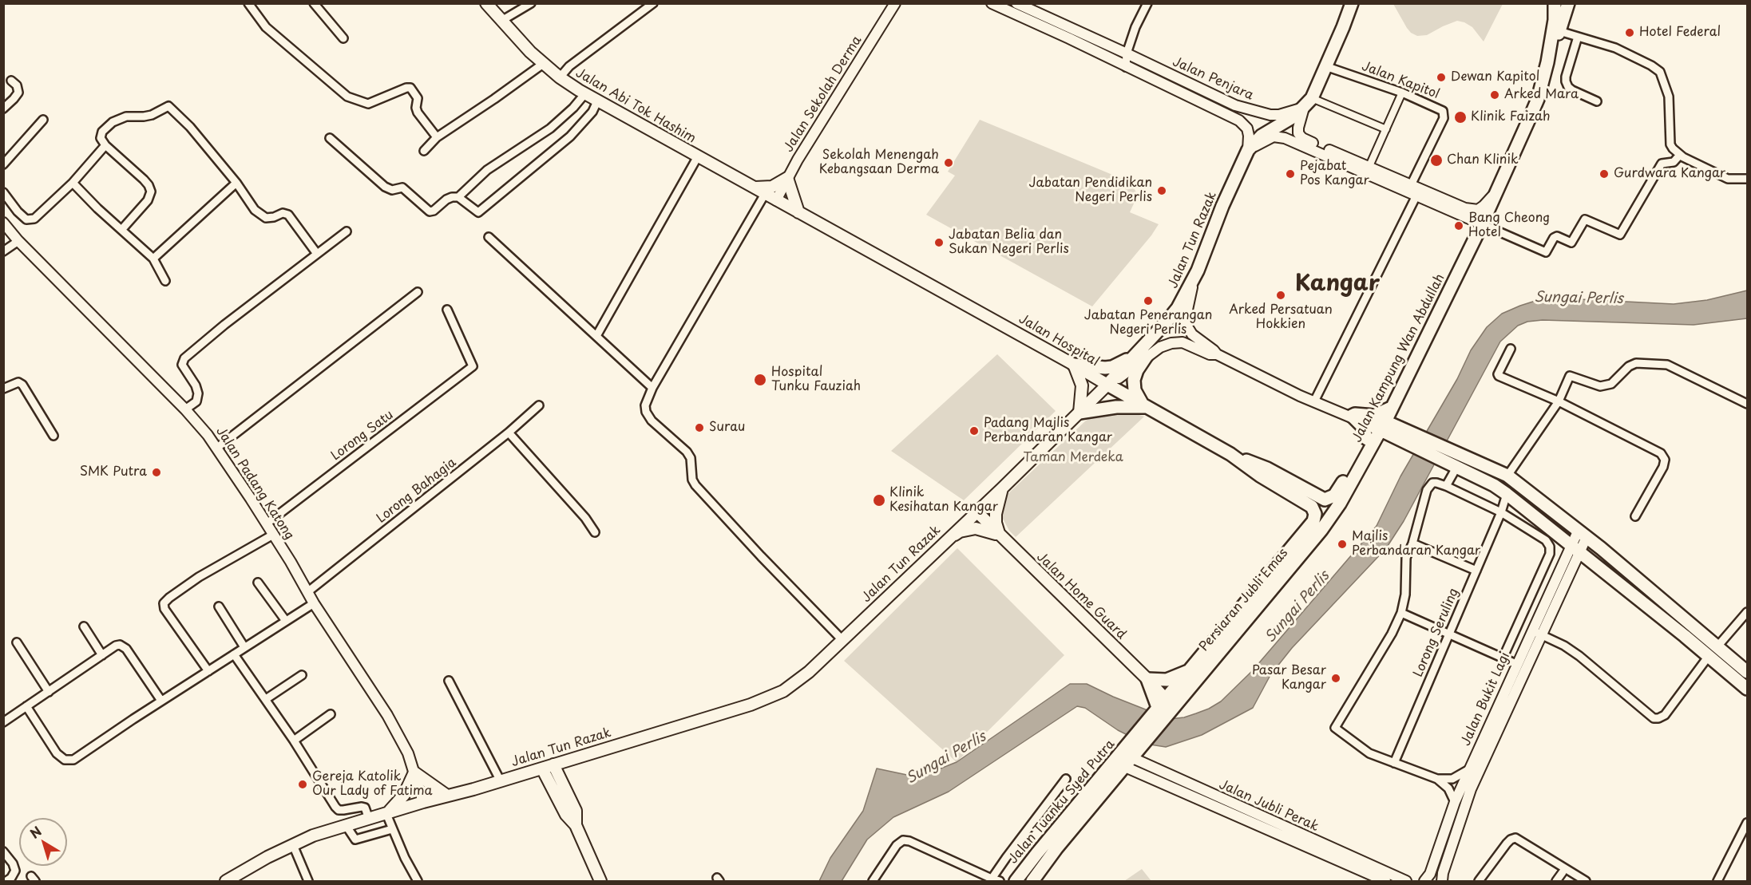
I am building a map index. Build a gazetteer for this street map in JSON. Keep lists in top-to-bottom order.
{
  "streets": {
    "main road": [
      "Jalan Abi Tok Hashim",
      "Jalan Tun Razak",
      "Jalan Hospital",
      "Jalan Kampung Wan Abdullah",
      "Jalan Home Guard",
      "Persiaran Jubli Emas",
      "Jalan Tuanku Syed Putra"
    ],
    "street": [
      "Jalan Penjara",
      "Jalan Kapitol",
      "Jalan Sekolah Derma",
      "Lorong Satu",
      "Jalan Padang Katong",
      "Lorong Bahagia",
      "Lorong Seruling",
      "Jalan Bukit Lagi",
      "Jalan Jubli Perak"
    ]
  },
  "crossings": [
    ["Jalan Sekolah Derma", "Jalan Hospital"],
    ["Jalan Abi Tok Hashim", "Jalan Hospital"],
    ["Jalan Tun Razak", "Jalan Hospital"],
    ["Jalan Tun Razak", "Jalan Padang Katong"],
    ["Jalan Tun Razak", "Jalan Home Guard"],
    ["Jalan Hospital", "Persiaran Jubli Emas"],
    ["Jalan Kampung Wan Abdullah", "Persiaran Jubli Emas"],
    ["Lorong Satu", "Jalan Padang Katong"],
    ["Jalan Padang Katong", "Lorong Bahagia"],
    ["Persiaran Jubli Emas", "Jalan Tuanku Syed Putra"],
    ["Jalan Tuanku Syed Putra", "Jalan Jubli Perak"]
  ],
  "districts": ["Kangar"],
  "water": ["Sungai Perlis"],
  "parks": ["Taman Merdeka"],
  "places": [
    "Hotel Federal",
    "Dewan Kapitol",
    "Arked Mara",
    "Klinik Faizah",
    "Chan Klinik",
    "Sekolah Menengah Kebangsaan Derma",
    "Pejabat Pos Kangar",
    "Gurdwara Kangar",
    "Jabatan Pendidikan Negeri Perlis",
    "Bang Cheong Hotel",
    "Jabatan Belia dan Sukan Negeri Perlis",
    "Arked Persatuan Hokkien",
    "Jabatan Penerangan Negeri Perlis",
    "Hospital Tunku Fauziah",
    "Surau",
    "Padang Majlis Perbandaran Kangar",
    "SMK Putra",
    "Klinik Kesihatan Kangar",
    "Majlis Perbandaran Kangar",
    "Pasar Besar Kangar",
    "Gereja Katolik Our Lady of Fatima"
  ],
  "north": "top left"
}
